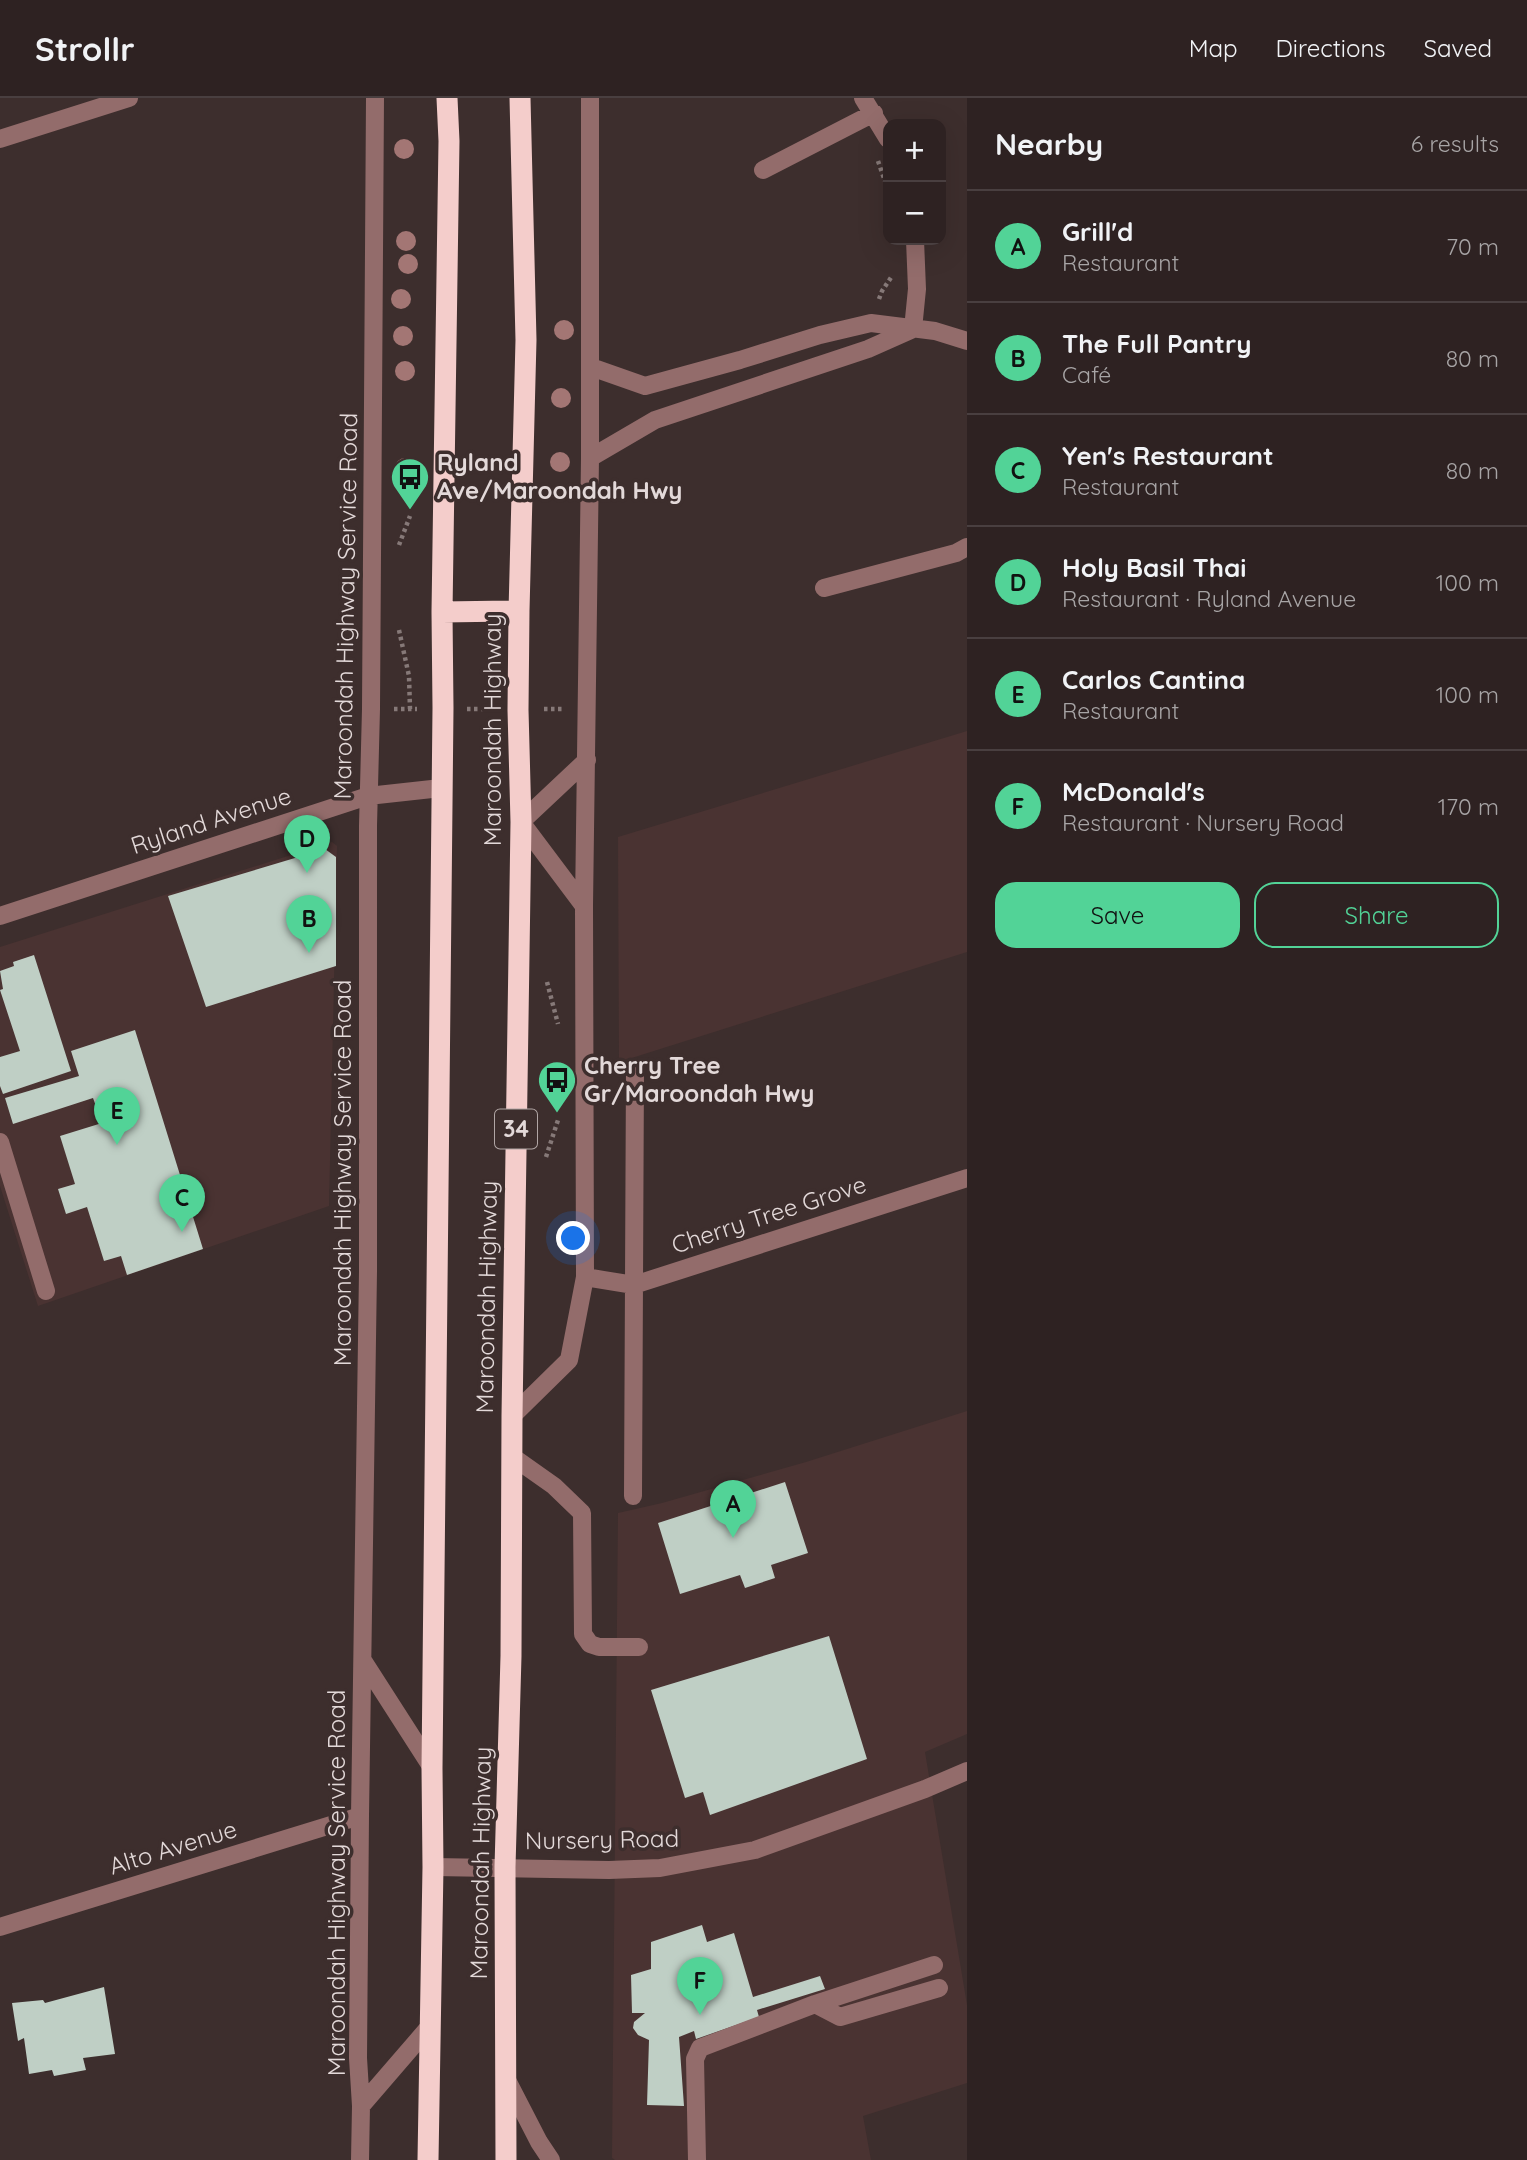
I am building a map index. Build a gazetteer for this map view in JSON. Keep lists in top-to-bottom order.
{
  "streets": {
    "highway": ["Maroondah Highway", "34"],
    "street": [
      "Maroondah Highway Service Road",
      "Ryland Avenue",
      "Cherry Tree Grove",
      "Nursery Road",
      "Alto Avenue"
    ]
  },
  "crossings": [
    ["Maroondah Highway Service Road", "Maroondah Highway"],
    ["Maroondah Highway Service Road", "Ryland Avenue"],
    ["Maroondah Highway Service Road", "Alto Avenue"],
    ["Maroondah Highway", "Ryland Avenue"],
    ["Maroondah Highway", "Nursery Road"]
  ],
  "places": {
    "bus stop": ["Ryland Ave/Maroondah Hwy", "Cherry Tree Gr/Maroondah Hwy"]
  },
  "page": {
    "header": "Strollr",
    "nav": ["Map", "Directions", "Saved"],
    "heading": ["Nearby", "6 results"],
    "map_buttons": ["+", "−"],
    "list": [
      {
        "mark": "A",
        "name": "Grill'd",
        "note": "Restaurant",
        "value": "70 m"
      },
      {
        "mark": "B",
        "name": "The Full Pantry",
        "note": "Café",
        "value": "80 m"
      },
      {
        "mark": "C",
        "name": "Yen's Restaurant",
        "note": "Restaurant",
        "value": "80 m"
      },
      {
        "mark": "D",
        "name": "Holy Basil Thai",
        "note": "Restaurant · Ryland Avenue",
        "value": "100 m"
      },
      {
        "mark": "E",
        "name": "Carlos Cantina",
        "note": "Restaurant",
        "value": "100 m"
      },
      {
        "mark": "F",
        "name": "McDonald's",
        "note": "Restaurant · Nursery Road",
        "value": "170 m"
      }
    ],
    "pins": [
      "D",
      "B",
      "E",
      "C",
      "A",
      "F"
    ],
    "buttons": ["Save", "Share"]
  }
}
